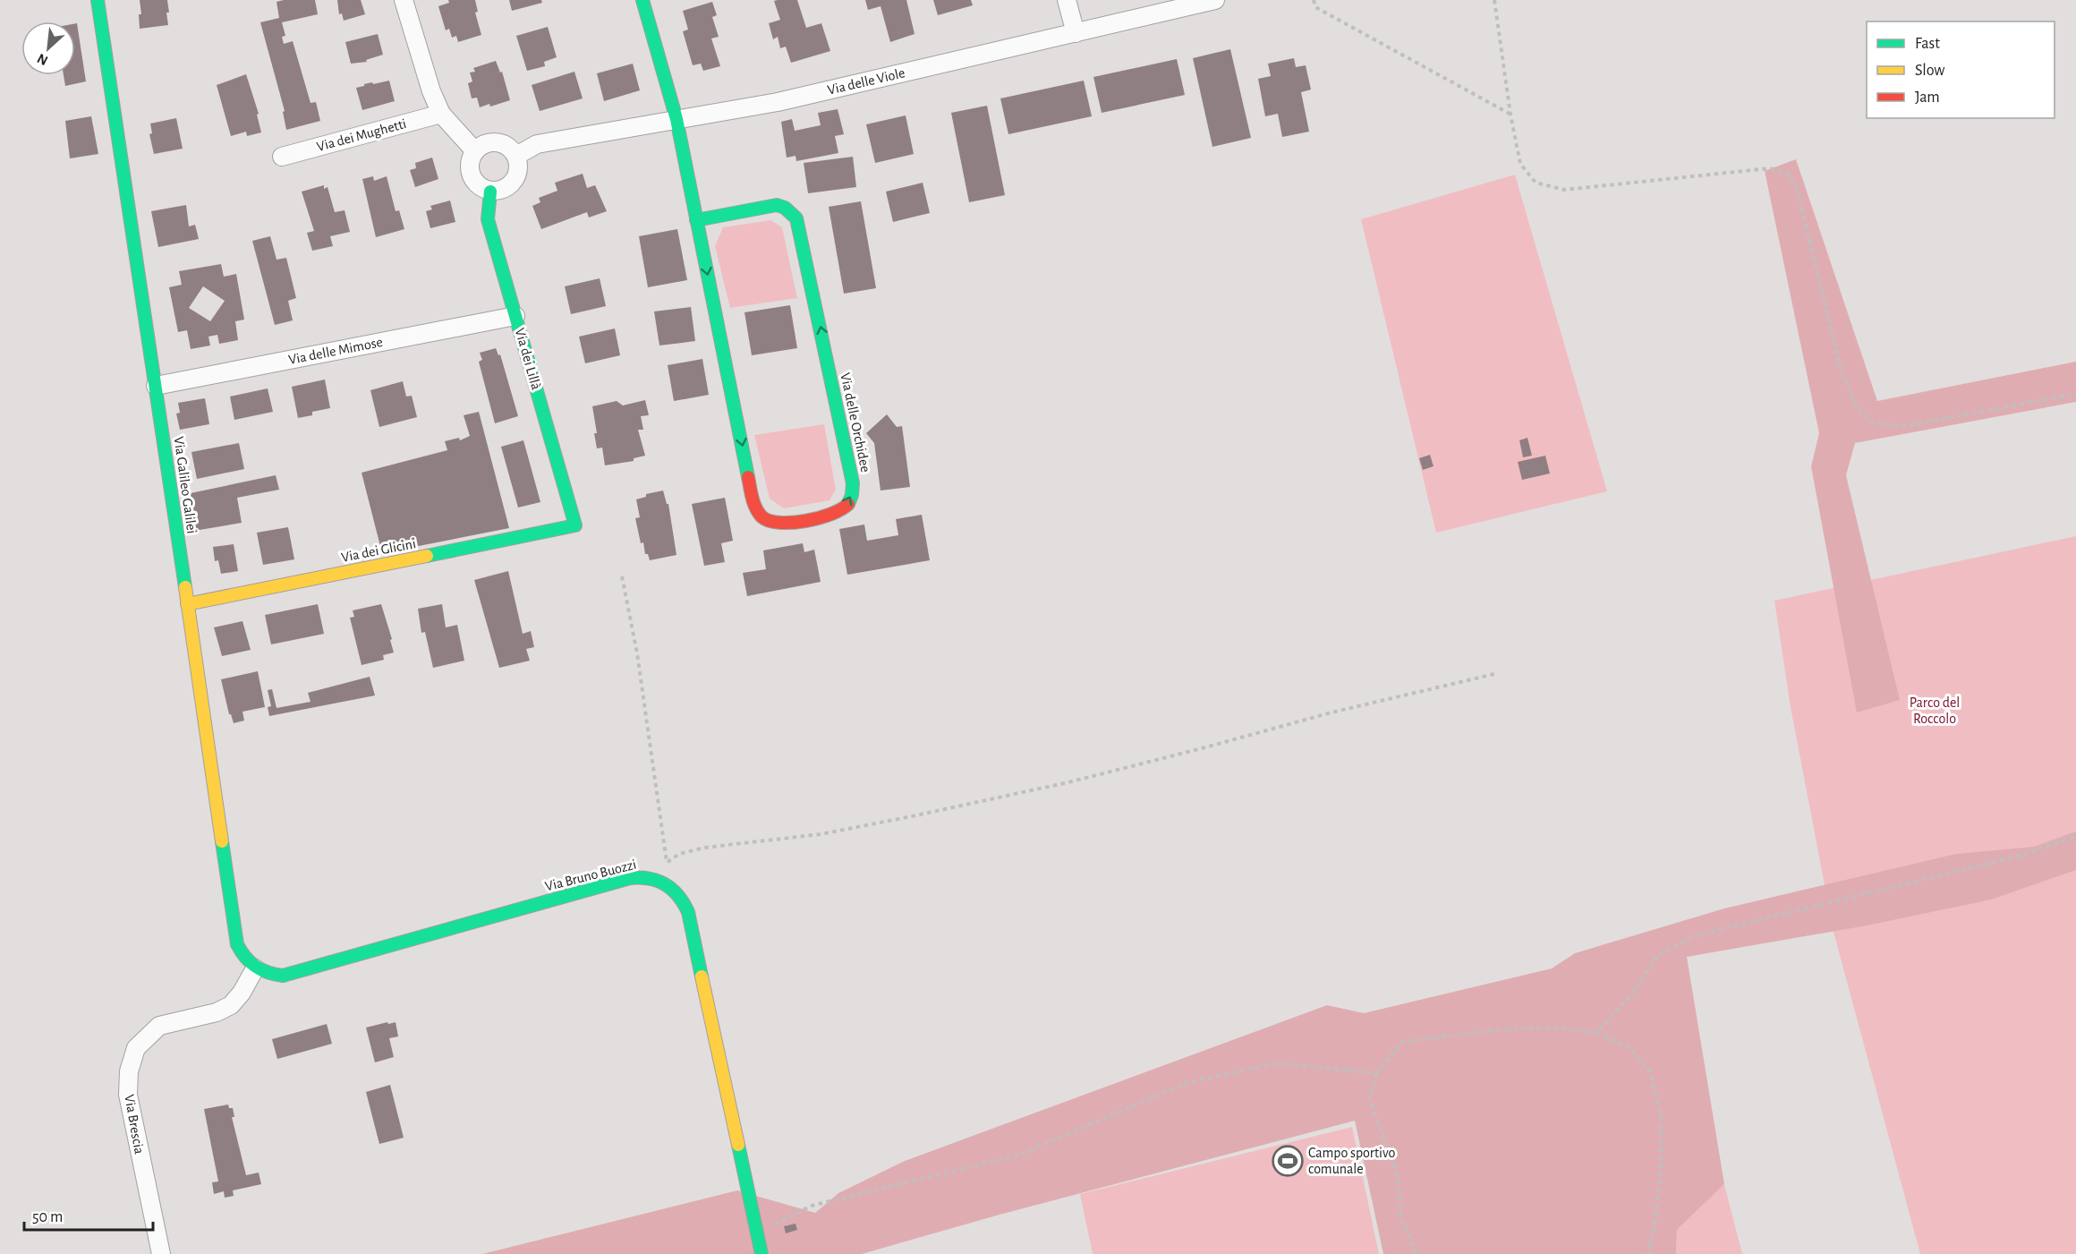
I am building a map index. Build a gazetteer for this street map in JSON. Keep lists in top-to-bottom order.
{
  "streets": {
    "street": [
      "Via delle Viole",
      "Via dei Mughetti",
      "Via delle Mimose",
      "Via dei Lillà",
      "Via delle Orchidee",
      "Via Galileo Galilei",
      "Via dei Glicini",
      "Via Bruno Buozzi",
      "Via Brescia"
    ]
  },
  "crossings": [
    ["Via delle Viole", "Via dei Lillà"],
    ["Via delle Viole", "Via delle Orchidee"],
    ["Via delle Mimose", "Via dei Lillà"],
    ["Via delle Mimose", "Via Galileo Galilei"],
    ["Via dei Lillà", "Via dei Glicini"],
    ["Via Galileo Galilei", "Via dei Glicini"],
    ["Via Galileo Galilei", "Via Bruno Buozzi"],
    ["Via Galileo Galilei", "Via Brescia"],
    ["Via Bruno Buozzi", "Via Brescia"]
  ],
  "parks": ["Parco del Roccolo"],
  "places": {
    "sports": ["Campo sportivo comunale"]
  },
  "legend": ["Fast", "Slow", "Jam"],
  "scale_bar": "50 m",
  "north": "bottom left"
}
